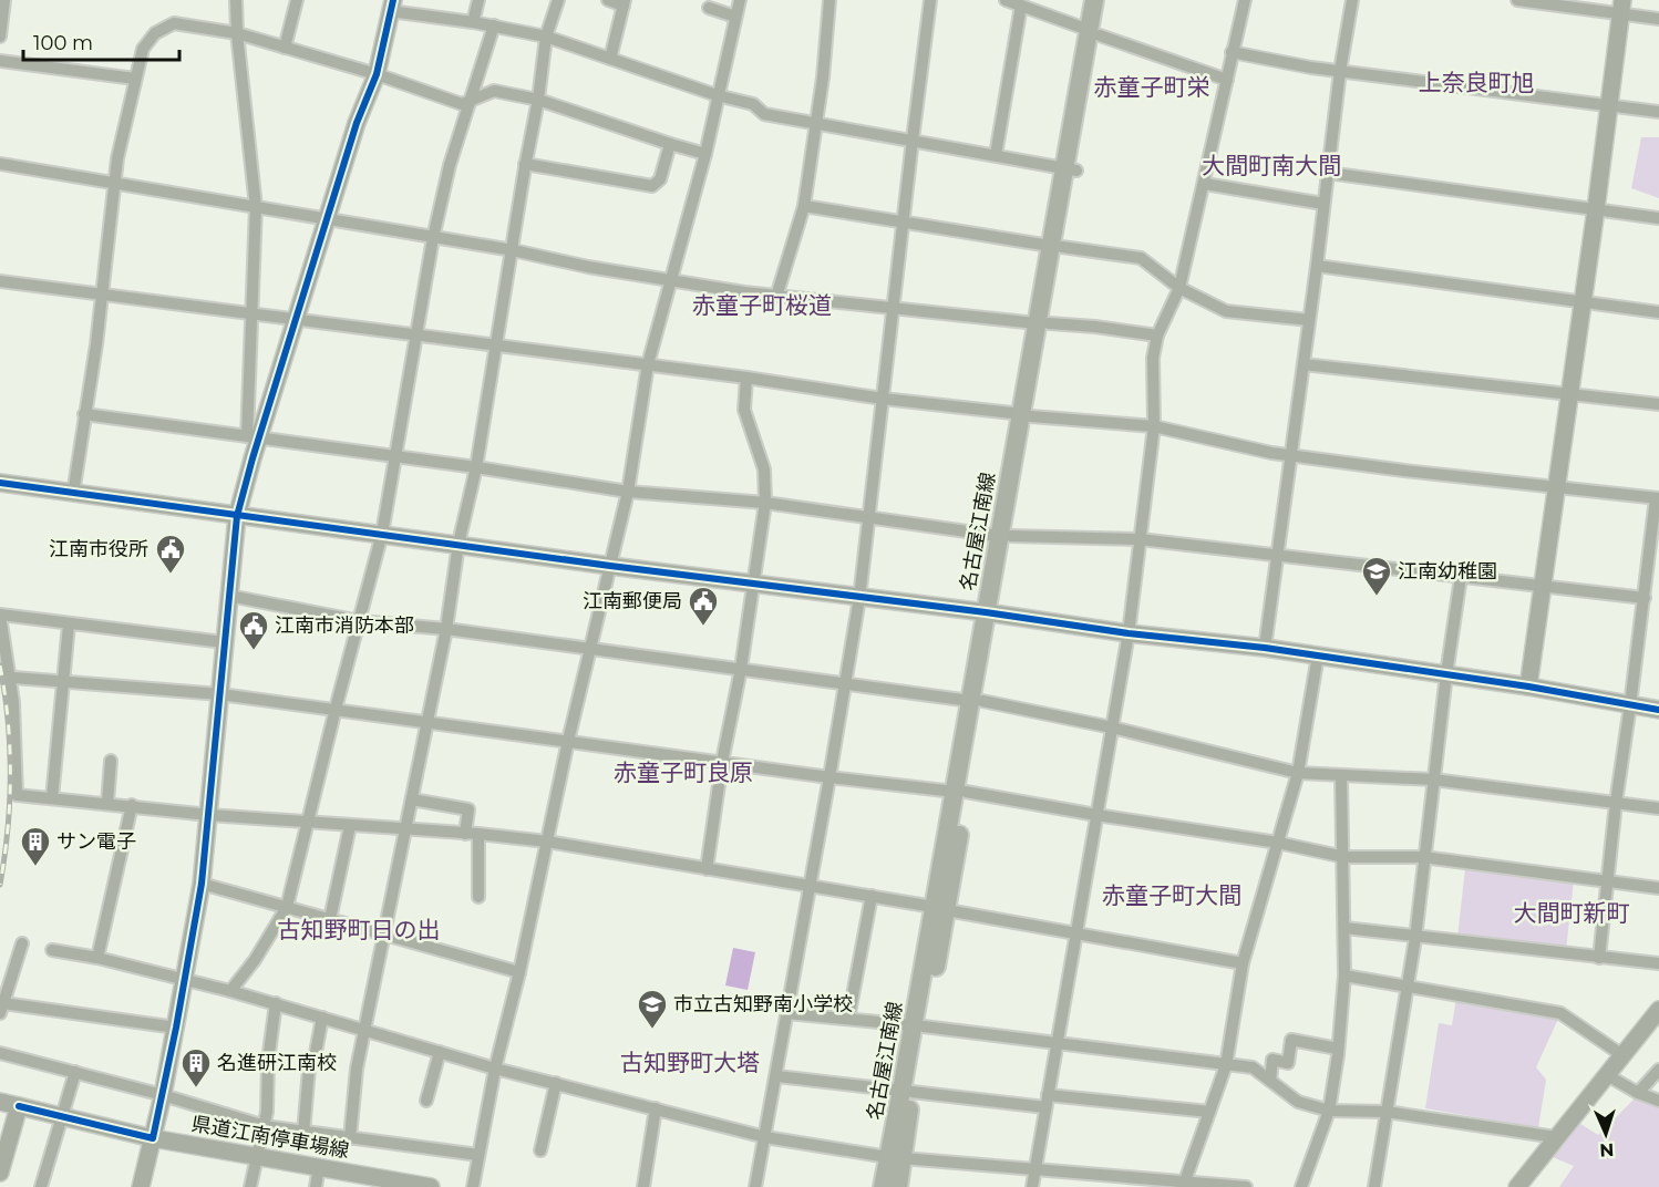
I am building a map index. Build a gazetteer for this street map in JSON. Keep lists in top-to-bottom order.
{
  "streets": {
    "main road": ["名古屋江南線"],
    "street": ["県道江南停車場線"]
  },
  "districts": [
    "上奈良町旭",
    "赤童子町栄",
    "大間町南大間",
    "赤童子町桜道",
    "赤童子町良原",
    "赤童子町大間",
    "大間町新町",
    "古知野町日の出",
    "古知野町大塔"
  ],
  "places": {
    "public building": ["江南市役所", "江南郵便局", "江南市消防本部"],
    "school or university": ["江南幼稚園", "市立古知野南小学校"],
    "building": ["サン電子", "名進研江南校"]
  },
  "scale_bar": "100 m",
  "north": "bottom"
}
